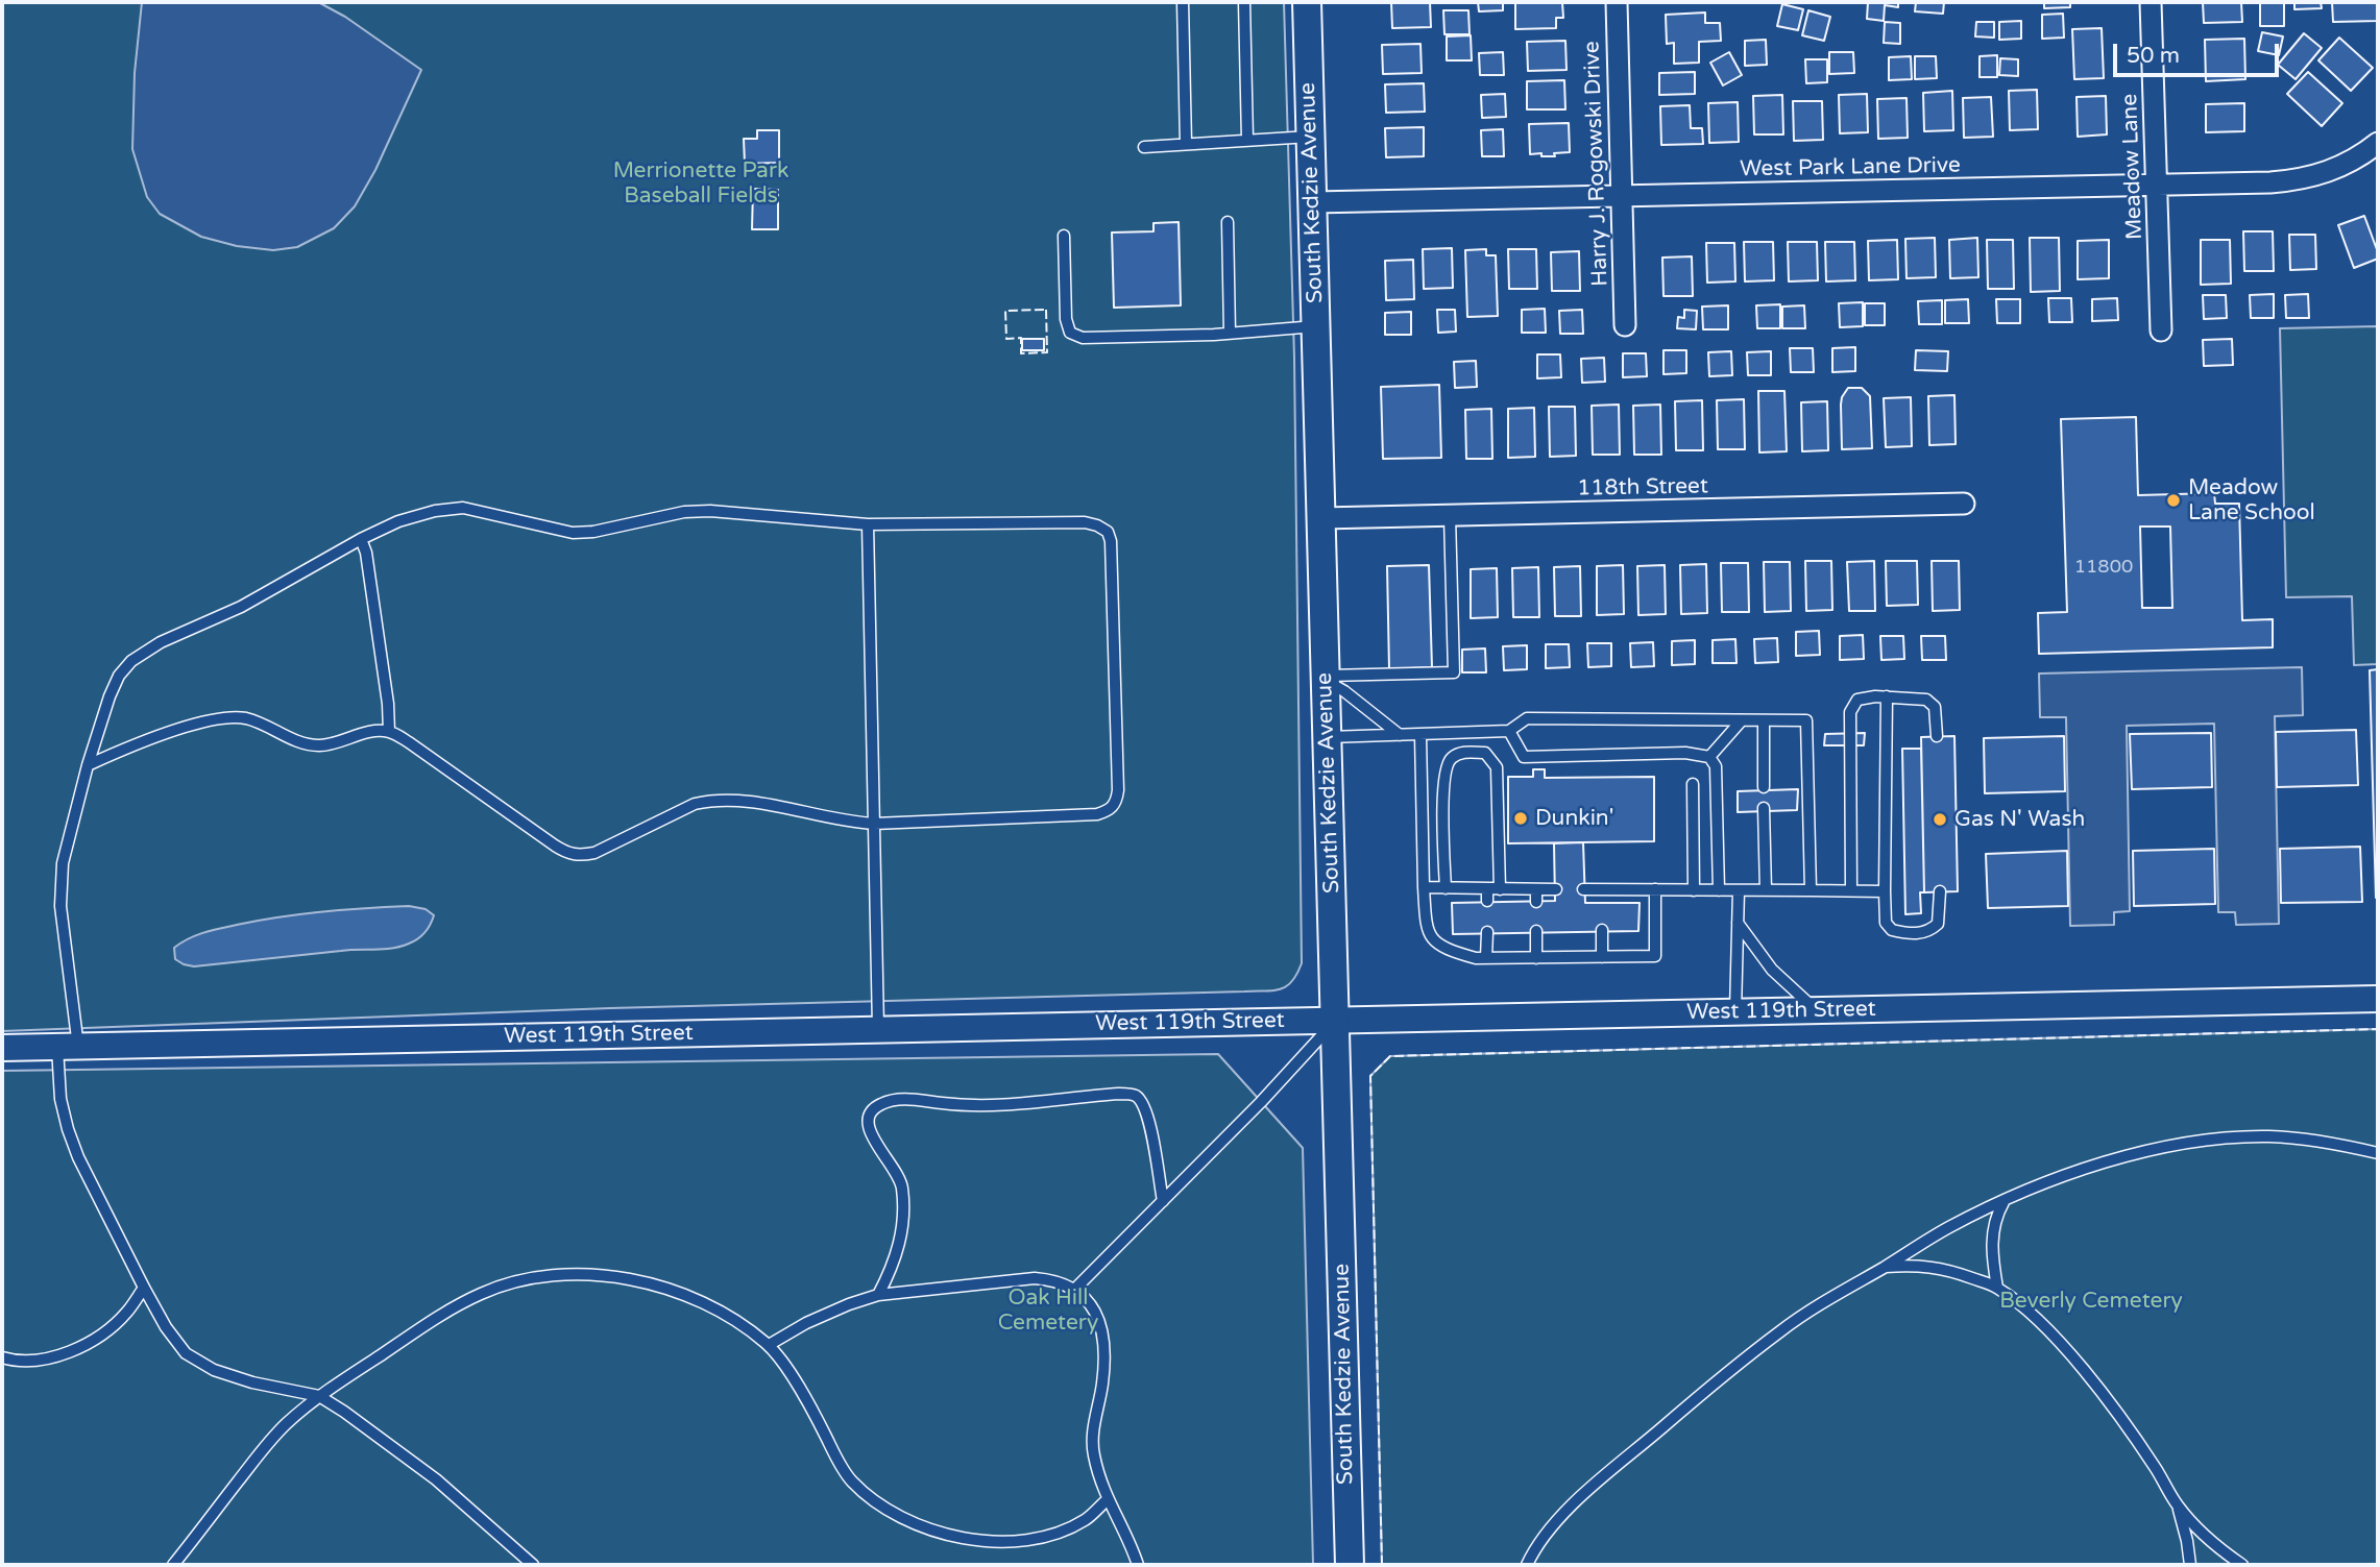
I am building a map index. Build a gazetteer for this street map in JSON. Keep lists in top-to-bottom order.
{
  "streets": {
    "main road": ["South Kedzie Avenue"],
    "street": [
      "Harry J. Rogowski Drive",
      "Meadow Lane",
      "West Park Lane Drive",
      "118th Street",
      "West 119th Street"
    ]
  },
  "crossings": [
    ["Harry J. Rogowski Drive", "West Park Lane Drive"],
    ["Meadow Lane", "West Park Lane Drive"],
    ["West Park Lane Drive", "South Kedzie Avenue"],
    ["South Kedzie Avenue", "118th Street"],
    ["South Kedzie Avenue", "West 119th Street"]
  ],
  "parks": ["Merrionette Park Baseball Fields", "Oak Hill Cemetery", "Beverly Cemetery"],
  "places": ["Meadow Lane School", "Dunkin'", "Gas N' Wash"],
  "house_numbers": ["11800"],
  "scale_bar": "50 m"
}
